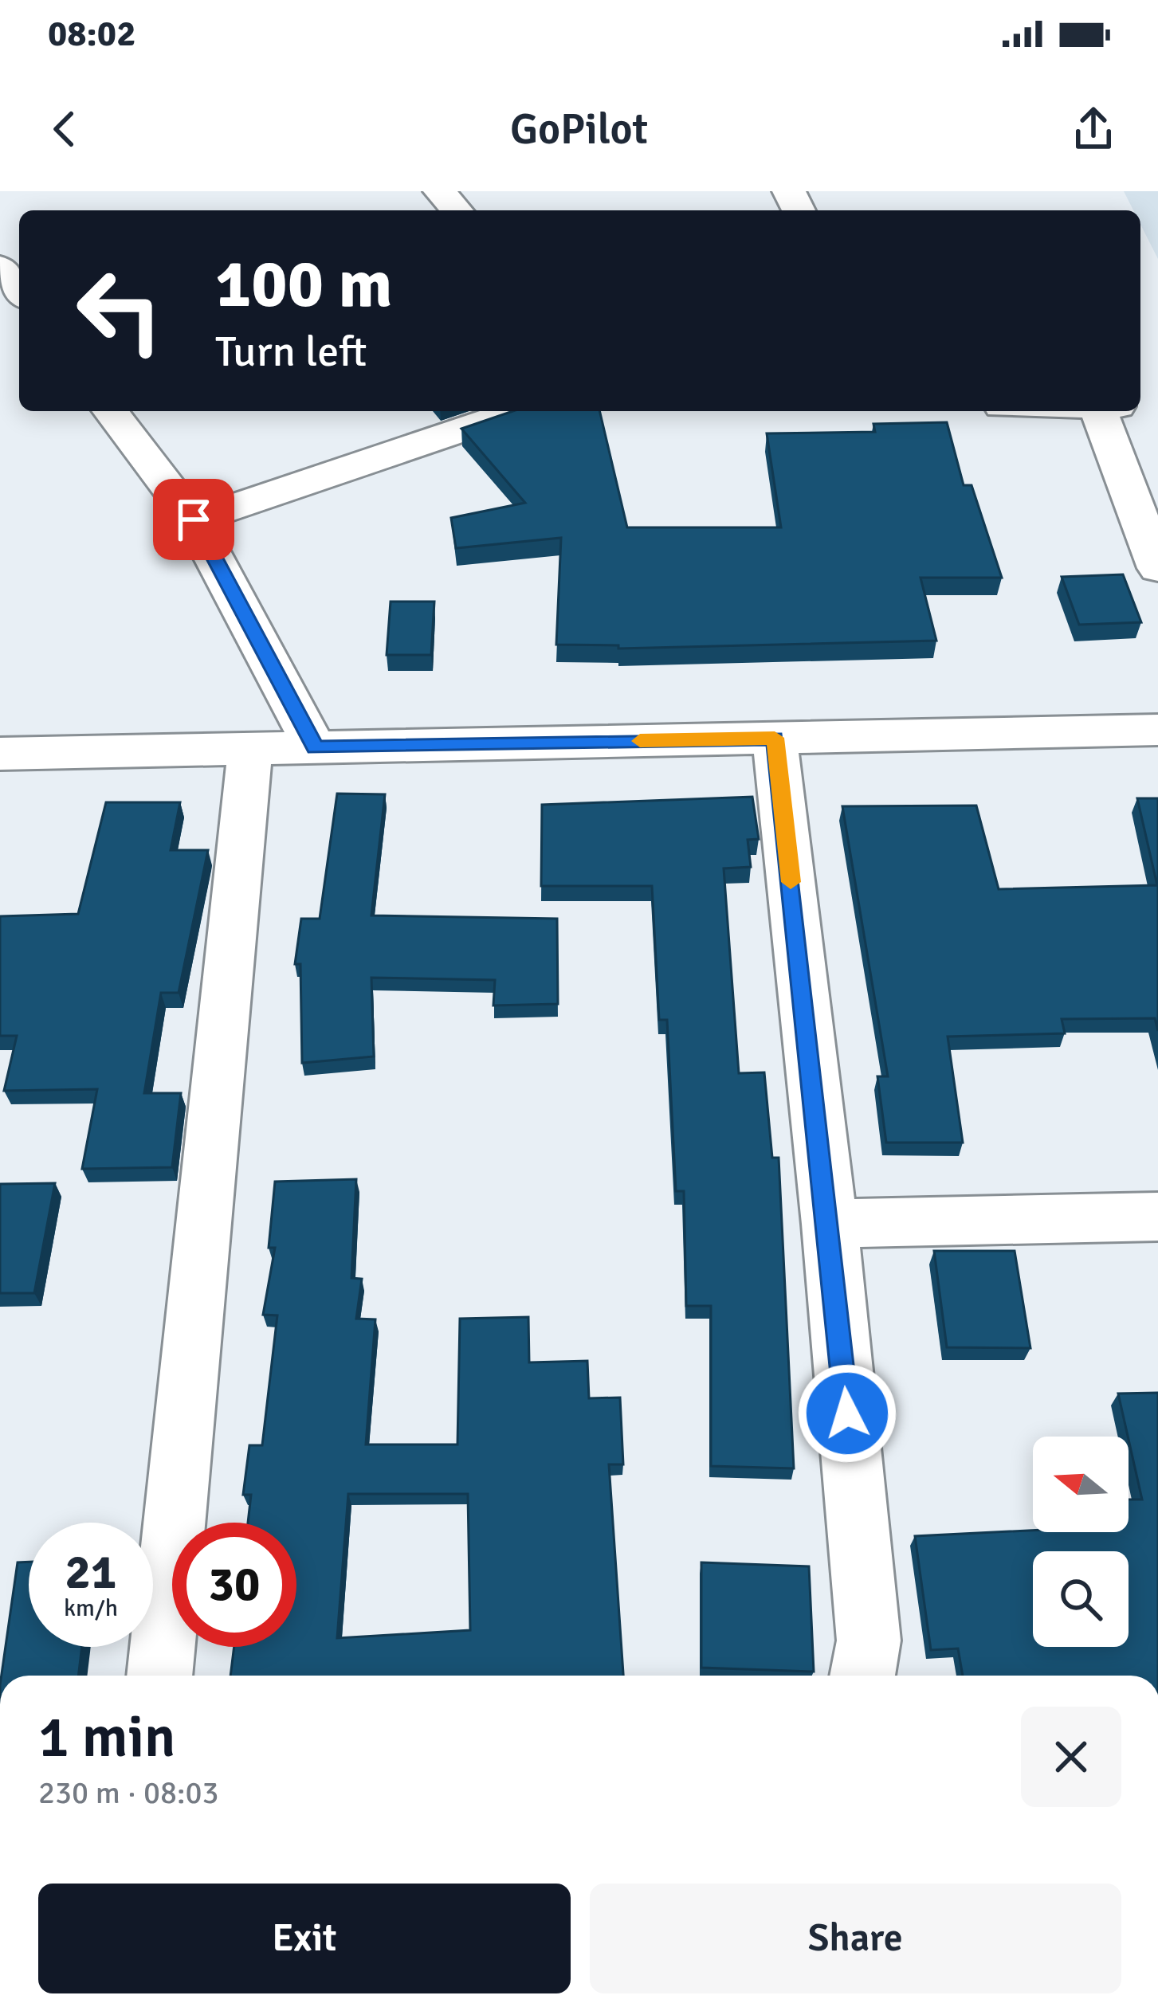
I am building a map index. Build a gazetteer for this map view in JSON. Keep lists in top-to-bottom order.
{
  "north": "left",
  "page": {
    "status": "08:02",
    "header": "GoPilot",
    "turn": ["100 m", "Turn left"],
    "speed": "21 km/h",
    "limit": "30",
    "heading": ["1 min", "230 m · 08:03"],
    "buttons": ["Exit", "Share"]
  }
}
